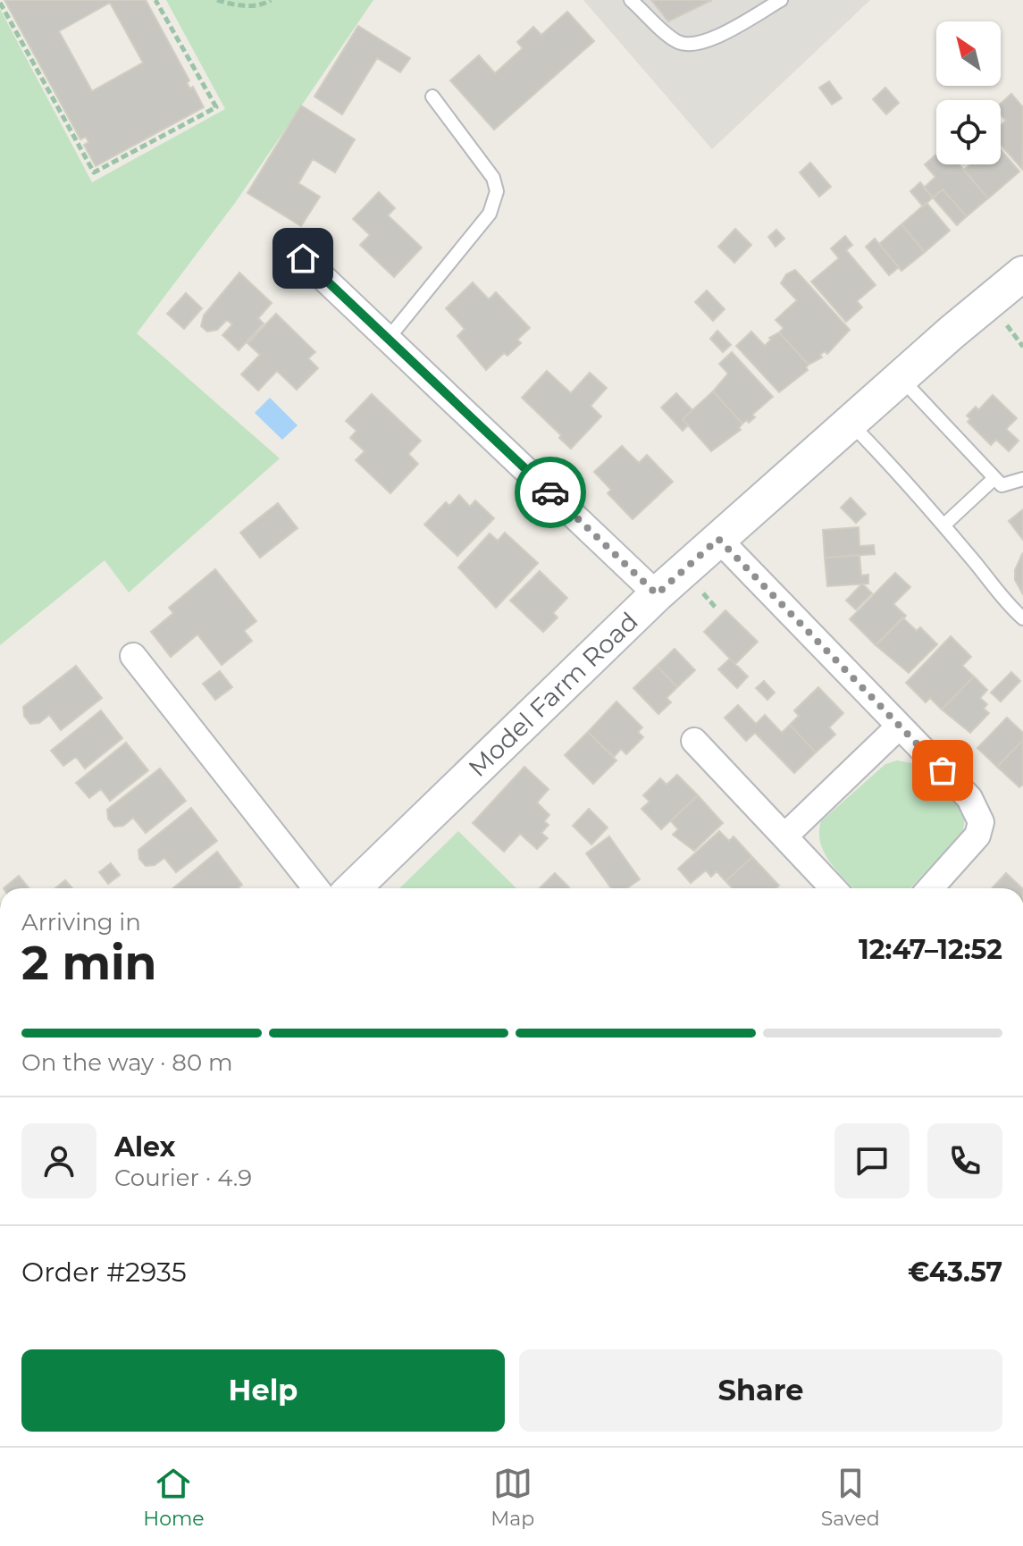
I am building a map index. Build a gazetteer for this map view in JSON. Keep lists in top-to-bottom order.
{
  "streets": {
    "main road": ["Model Farm Road"]
  },
  "north": "top left",
  "page": {
    "heading": ["2 min", "Arriving in", "12:47–12:52"],
    "panel": [
      "Alex",
      "Courier · 4.9",
      "Order #2935",
      "€43.57"
    ],
    "bar": "On the way · 80 m",
    "buttons": ["Help", "Share"],
    "tabs": ["Home", "Map", "Saved"]
  }
}
